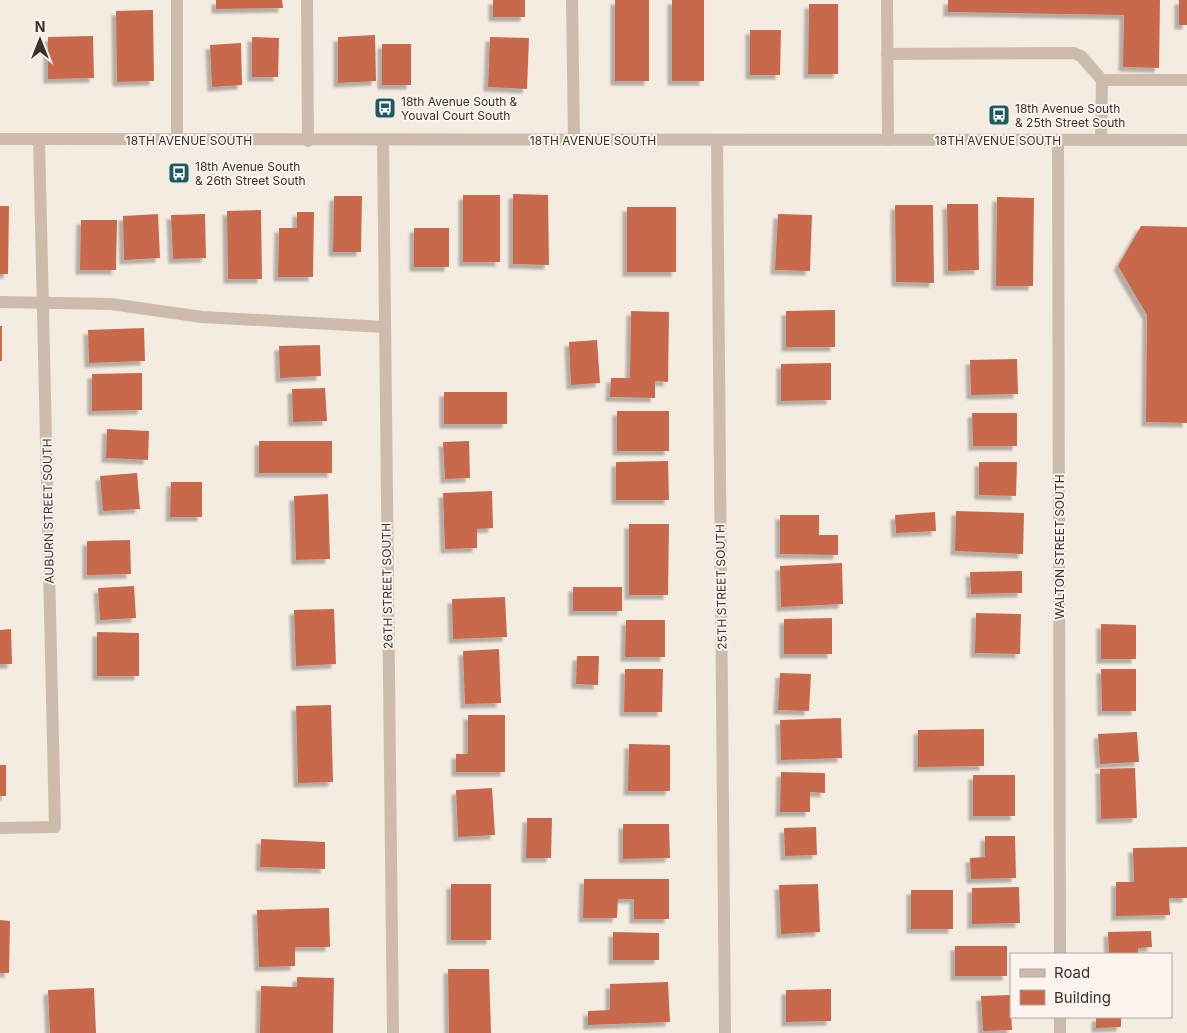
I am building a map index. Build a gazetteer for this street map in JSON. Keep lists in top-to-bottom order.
{
  "streets": {
    "street": [
      "18TH AVENUE SOUTH",
      "AUBURN STREET SOUTH",
      "WALTON STREET SOUTH",
      "26TH STREET SOUTH",
      "25TH STREET SOUTH"
    ]
  },
  "crossings": [
    ["18TH AVENUE SOUTH", "AUBURN STREET SOUTH"],
    ["18TH AVENUE SOUTH", "WALTON STREET SOUTH"],
    ["18TH AVENUE SOUTH", "26TH STREET SOUTH"],
    ["18TH AVENUE SOUTH", "25TH STREET SOUTH"]
  ],
  "places": {
    "bus stop": ["18th Avenue South & Youval Court South", "18th Avenue South & 25th Street South", "18th Avenue South & 26th Street South"]
  },
  "legend": ["Road", "Building"],
  "north": "top"
}
